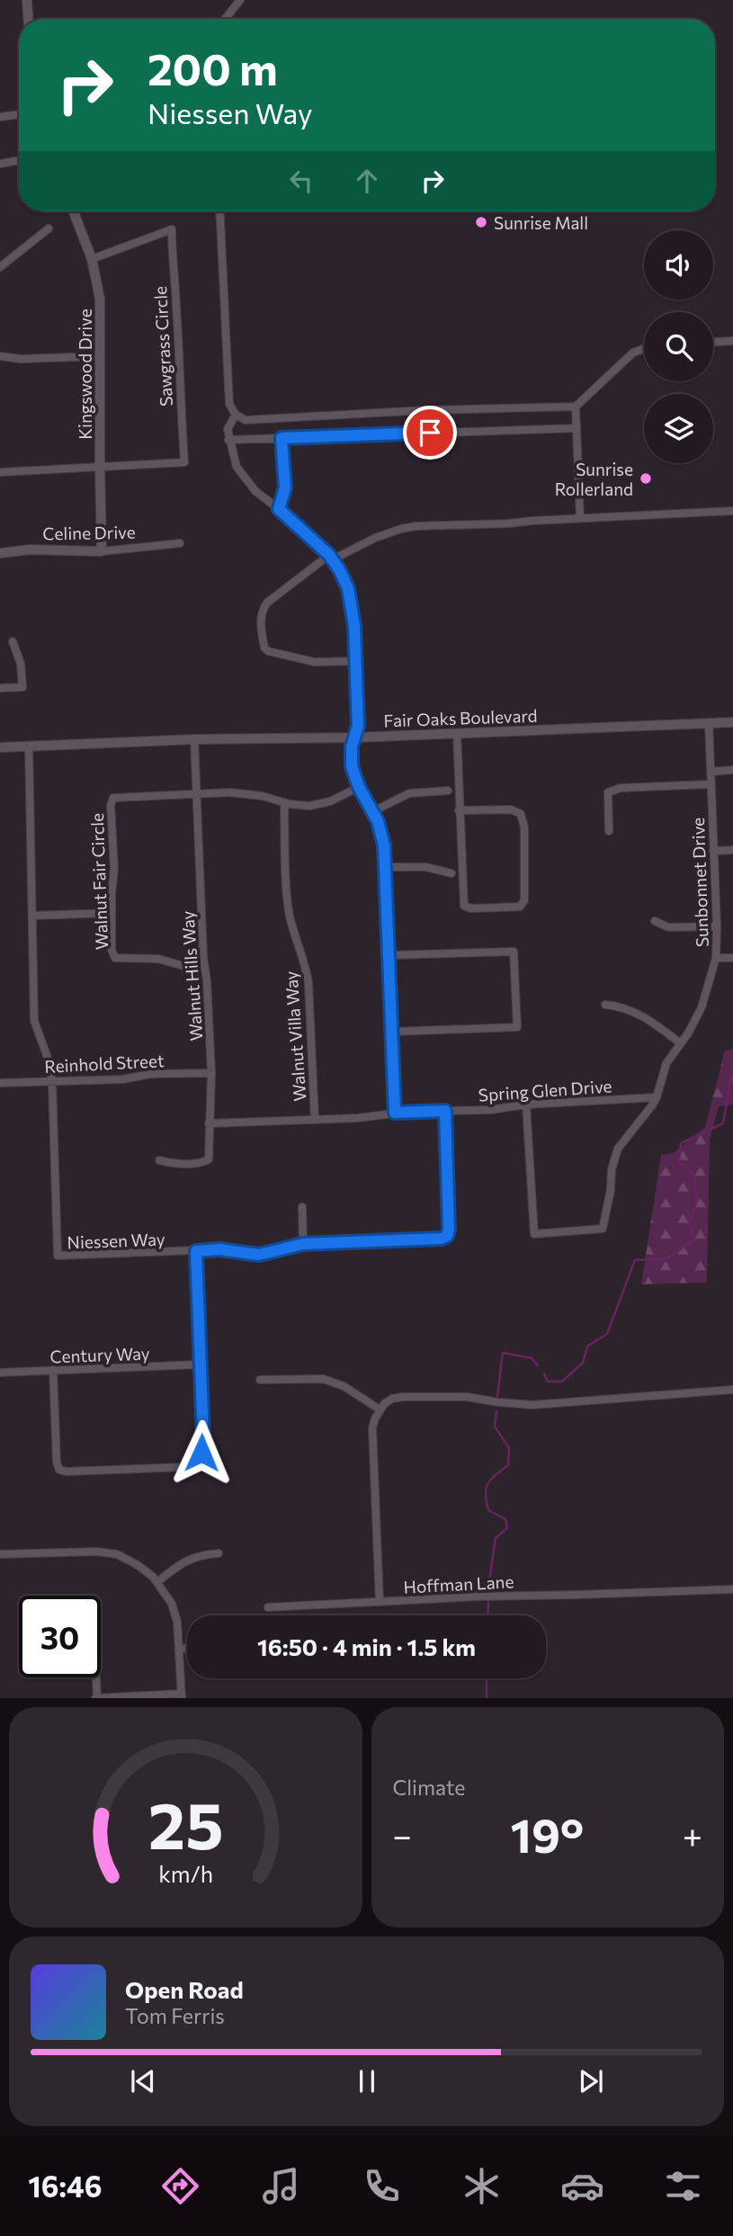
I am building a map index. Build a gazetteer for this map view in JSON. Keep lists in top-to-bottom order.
{
  "streets": {
    "main road": ["Kingswood Drive", "Celine Drive", "Fair Oaks Boulevard"],
    "street": [
      "Sawgrass Circle",
      "Walnut Fair Circle",
      "Sunbonnet Drive",
      "Walnut Hills Way",
      "Walnut Villa Way",
      "Reinhold Street",
      "Spring Glen Drive",
      "Niessen Way",
      "Century Way",
      "Hoffman Lane"
    ]
  },
  "crossings": [
    ["Sawgrass Circle", "Kingswood Drive"],
    ["Kingswood Drive", "Celine Drive"],
    ["Fair Oaks Boulevard", "Sunbonnet Drive"],
    ["Fair Oaks Boulevard", "Walnut Hills Way"],
    ["Fair Oaks Boulevard", "Niessen Way"],
    ["Walnut Fair Circle", "Walnut Hills Way"],
    ["Sunbonnet Drive", "Spring Glen Drive"],
    ["Walnut Hills Way", "Reinhold Street"],
    ["Walnut Hills Way", "Spring Glen Drive"],
    ["Walnut Villa Way", "Spring Glen Drive"],
    ["Reinhold Street", "Niessen Way"],
    ["Spring Glen Drive", "Niessen Way"]
  ],
  "places": ["Sunrise Mall", "Sunrise Rollerland"],
  "page": {
    "turn": ["200 m", "Niessen Way"],
    "limit": "30",
    "trip": "16:50 · 4 min · 1.5 km",
    "tile": "Climate",
    "heat": ["−", "19°", "+"],
    "song": ["Open Road", "Tom Ferris"],
    "tabs": "16:46",
    "gauge": ["25", "km/h"]
  }
}
